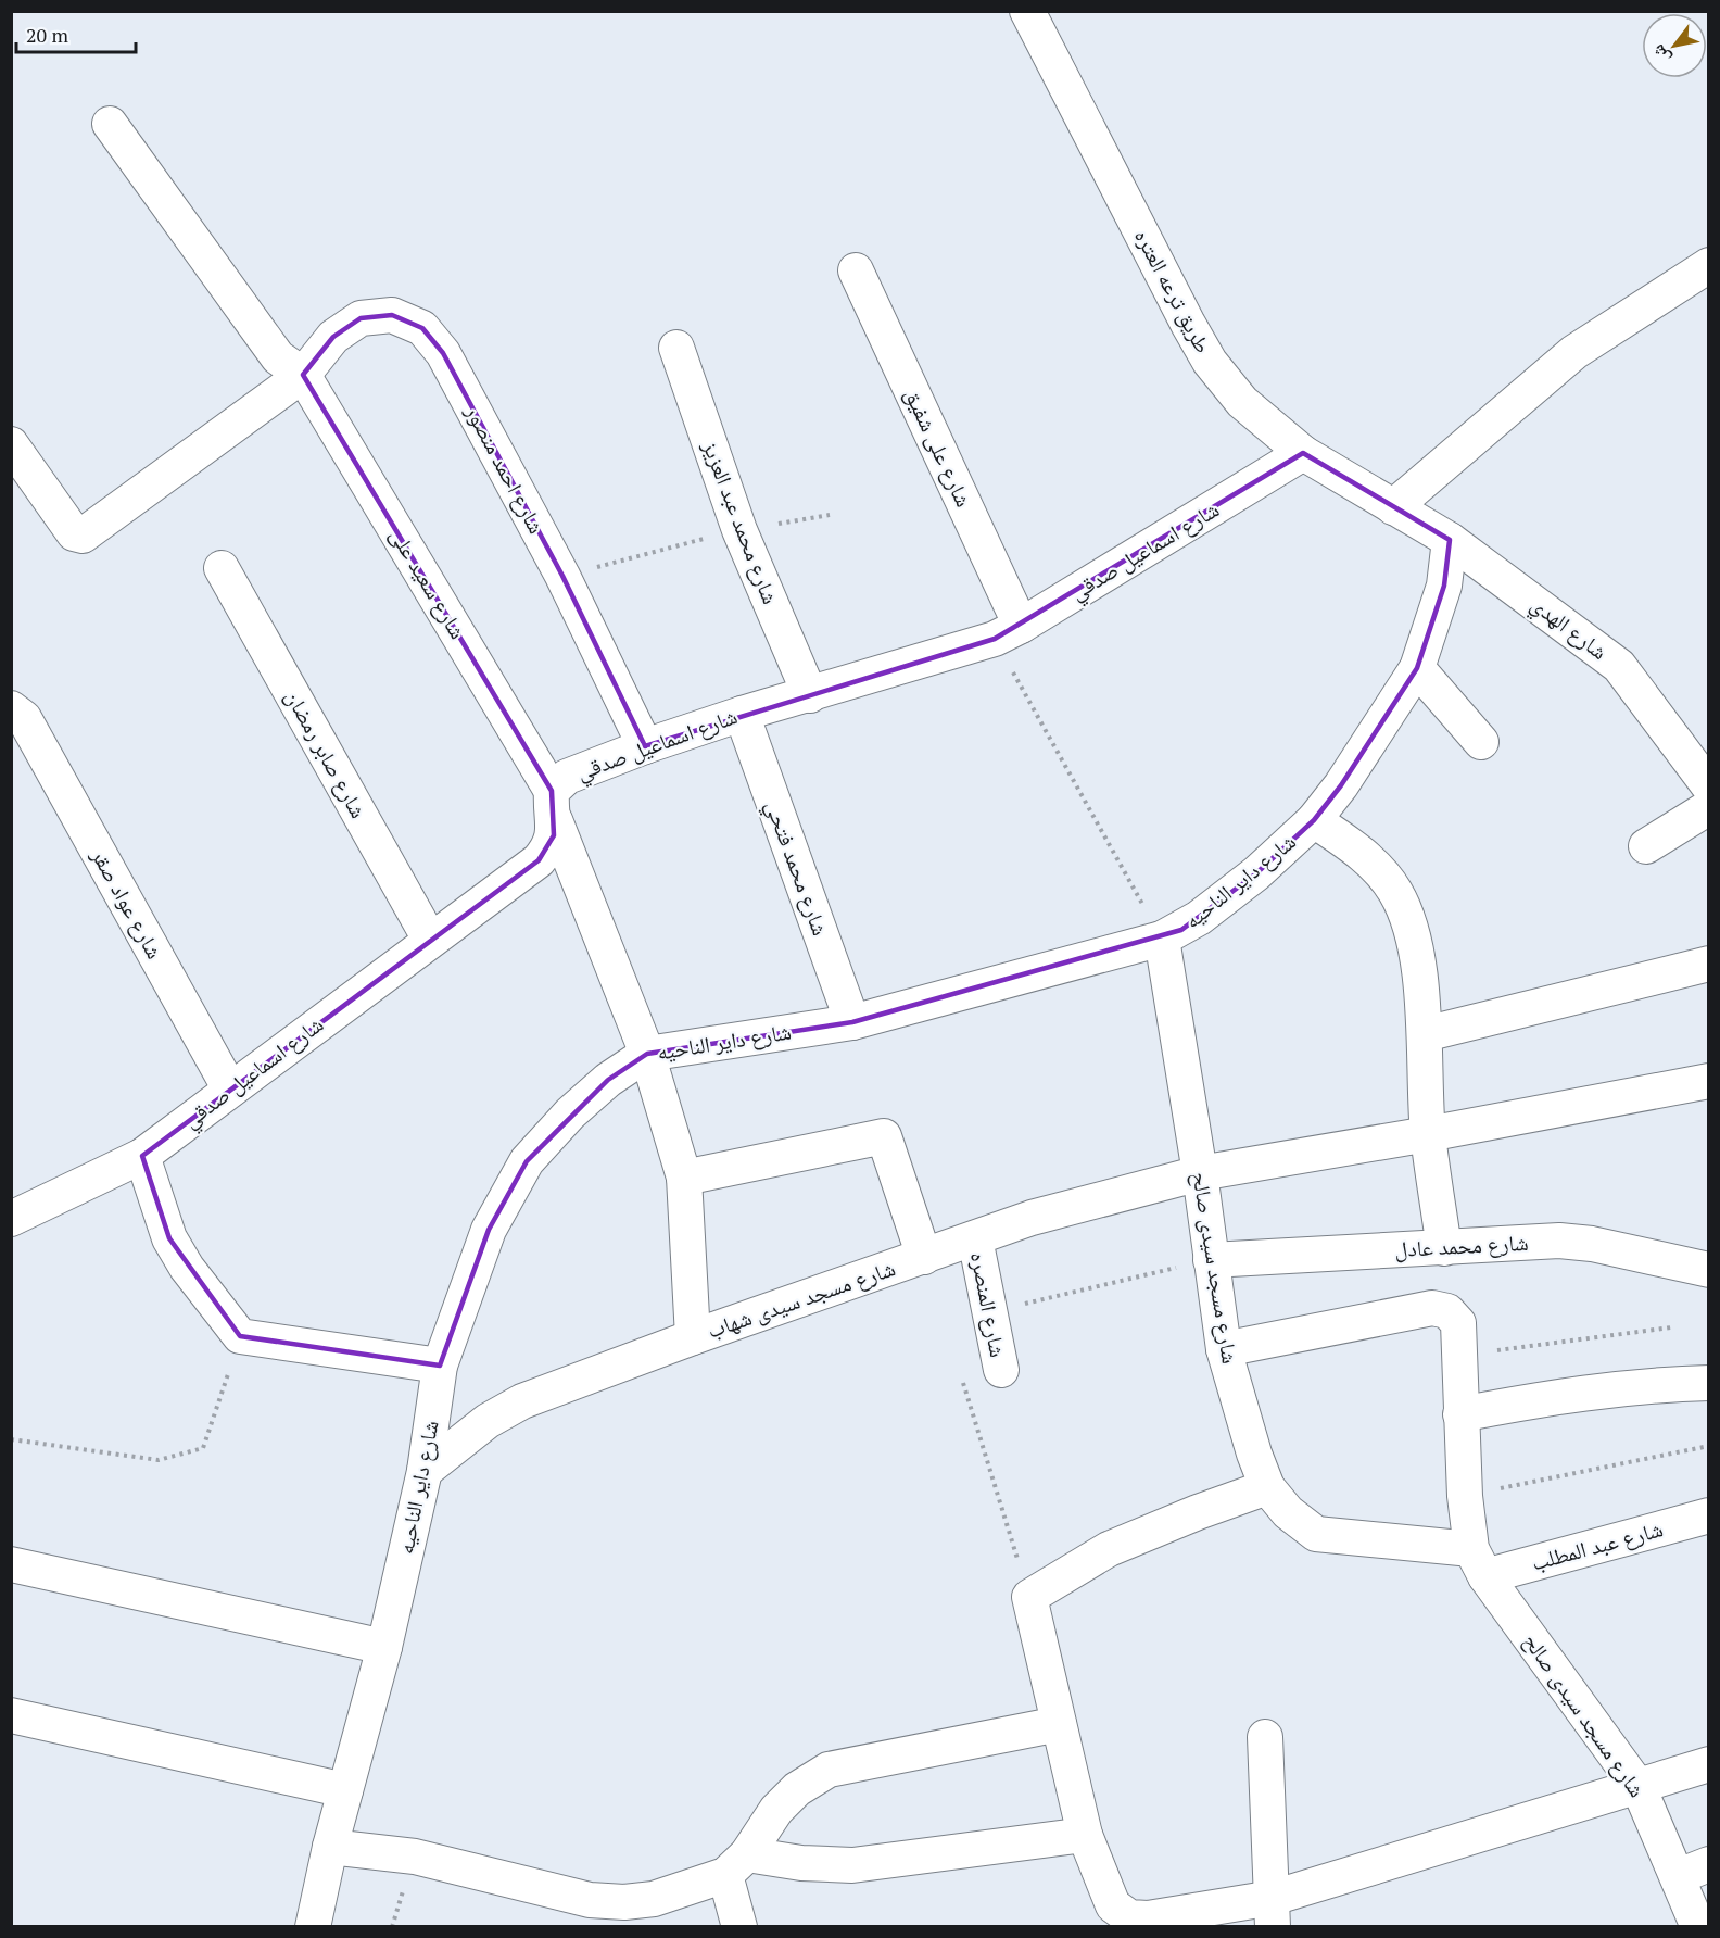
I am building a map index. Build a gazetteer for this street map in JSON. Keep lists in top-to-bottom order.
{
  "streets": {
    "street": [
      "طريق ترعه العتره",
      "شارع على شفيق",
      "شارع احمد منصور",
      "شارع محمد عبد العزيز",
      "شارع اسماعيل صدقي",
      "شارع سعيد على",
      "شارع الهدي",
      "شارع صابر رمضان",
      "شارع محمد فتحي",
      "شارع داير الناحيه",
      "شارع عواد صقر",
      "شارع محمد عادل",
      "شارع مسجد سيدى صالح",
      "شارع مسجد سيدى شهاب",
      "شارع المنصره",
      "شارع عبد المطلب"
    ]
  },
  "crossings": [
    ["طريق ترعه العتره", "شارع اسماعيل صدقي"],
    ["طريق ترعه العتره", "شارع الهدي"],
    ["شارع على شفيق", "شارع اسماعيل صدقي"],
    ["شارع احمد منصور", "شارع اسماعيل صدقي"],
    ["شارع احمد منصور", "شارع سعيد على"],
    ["شارع محمد عبد العزيز", "شارع اسماعيل صدقي"],
    ["شارع اسماعيل صدقي", "شارع سعيد على"],
    ["شارع اسماعيل صدقي", "شارع صابر رمضان"],
    ["شارع اسماعيل صدقي", "شارع محمد فتحي"],
    ["شارع اسماعيل صدقي", "شارع عواد صقر"],
    ["شارع سعيد على", "شارع داير الناحيه"],
    ["شارع سعيد على", "شارع مسجد سيدى شهاب"],
    ["شارع الهدي", "شارع داير الناحيه"],
    ["شارع محمد فتحي", "شارع داير الناحيه"],
    ["شارع داير الناحيه", "شارع مسجد سيدى صالح"],
    ["شارع داير الناحيه", "شارع مسجد سيدى شهاب"],
    ["شارع محمد عادل", "شارع مسجد سيدى صالح"],
    ["شارع مسجد سيدى صالح", "شارع مسجد سيدى شهاب"],
    ["شارع مسجد سيدى صالح", "شارع عبد المطلب"],
    ["شارع مسجد سيدى شهاب", "شارع المنصره"]
  ],
  "scale_bar": "20 m",
  "north": "bottom left"
}
